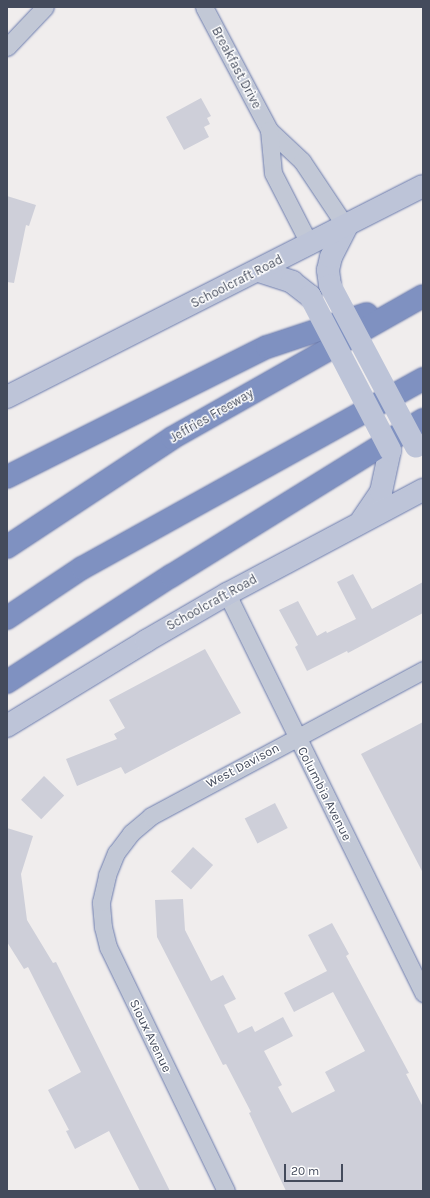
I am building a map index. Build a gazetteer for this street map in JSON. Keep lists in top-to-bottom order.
{
  "streets": {
    "highway": ["Jeffries Freeway"],
    "main road": ["Schoolcraft Road"],
    "street": [
      "Breakfast Drive",
      "West Davison",
      "Columbia Avenue",
      "Sioux Avenue"
    ]
  },
  "crossings": [
    ["Breakfast Drive", "Schoolcraft Road"],
    ["Schoolcraft Road", "Columbia Avenue"],
    ["West Davison", "Columbia Avenue"],
    ["West Davison", "Sioux Avenue"]
  ],
  "scale_bar": "20 m"
}
